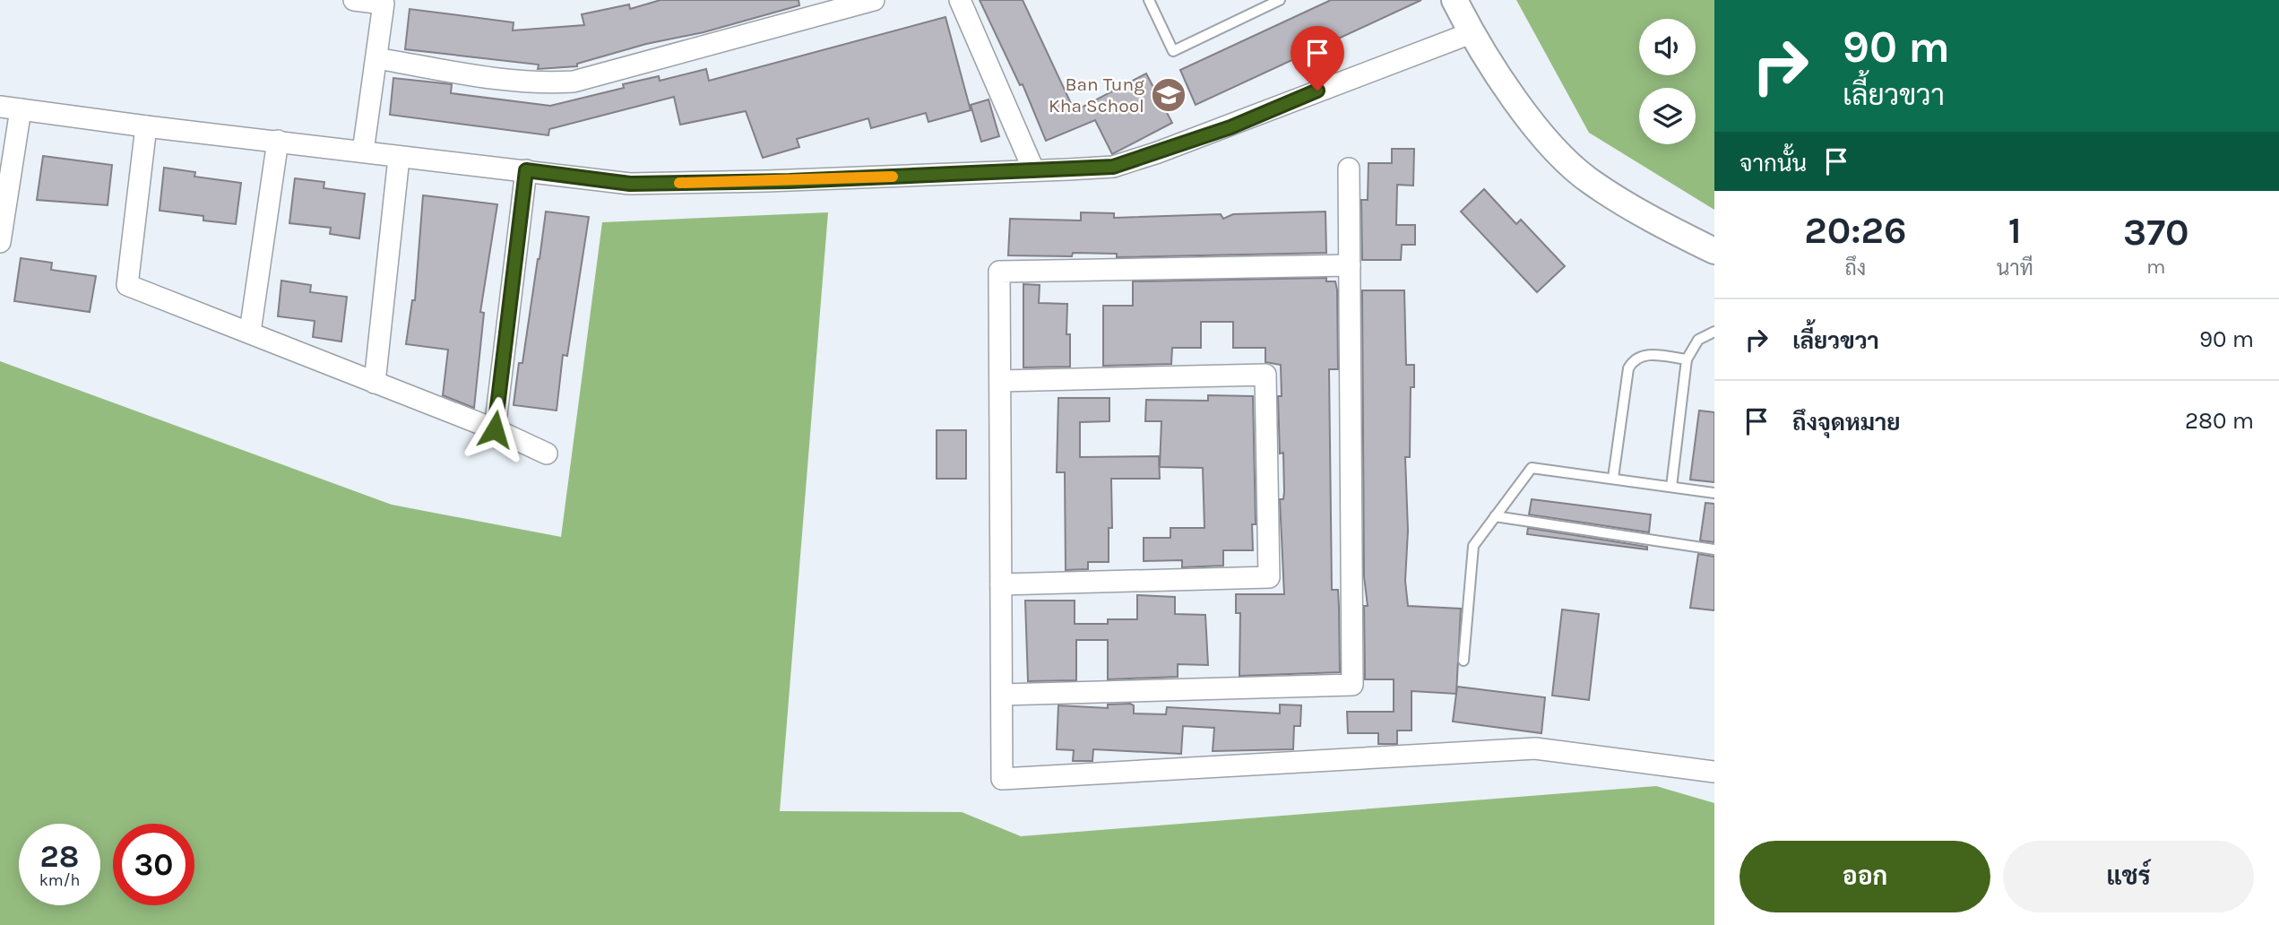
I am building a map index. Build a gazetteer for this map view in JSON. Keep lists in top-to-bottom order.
{
  "places": {
    "school or university": ["Ban Tung Kha School"]
  },
  "page": {
    "turn": ["90 m", "เลี้ยวขวา"],
    "then": "จากนั้น",
    "eta": [
      "20:26",
      "ถึง",
      "1",
      "นาที",
      "370",
      "m"
    ],
    "list": [
      {
        "name": "เลี้ยวขวา",
        "value": "90 m"
      },
      {
        "name": "ถึงจุดหมาย",
        "value": "280 m"
      }
    ],
    "speed": "28 km/h",
    "limit": "30",
    "buttons": ["ออก", "แชร์"]
  }
}
